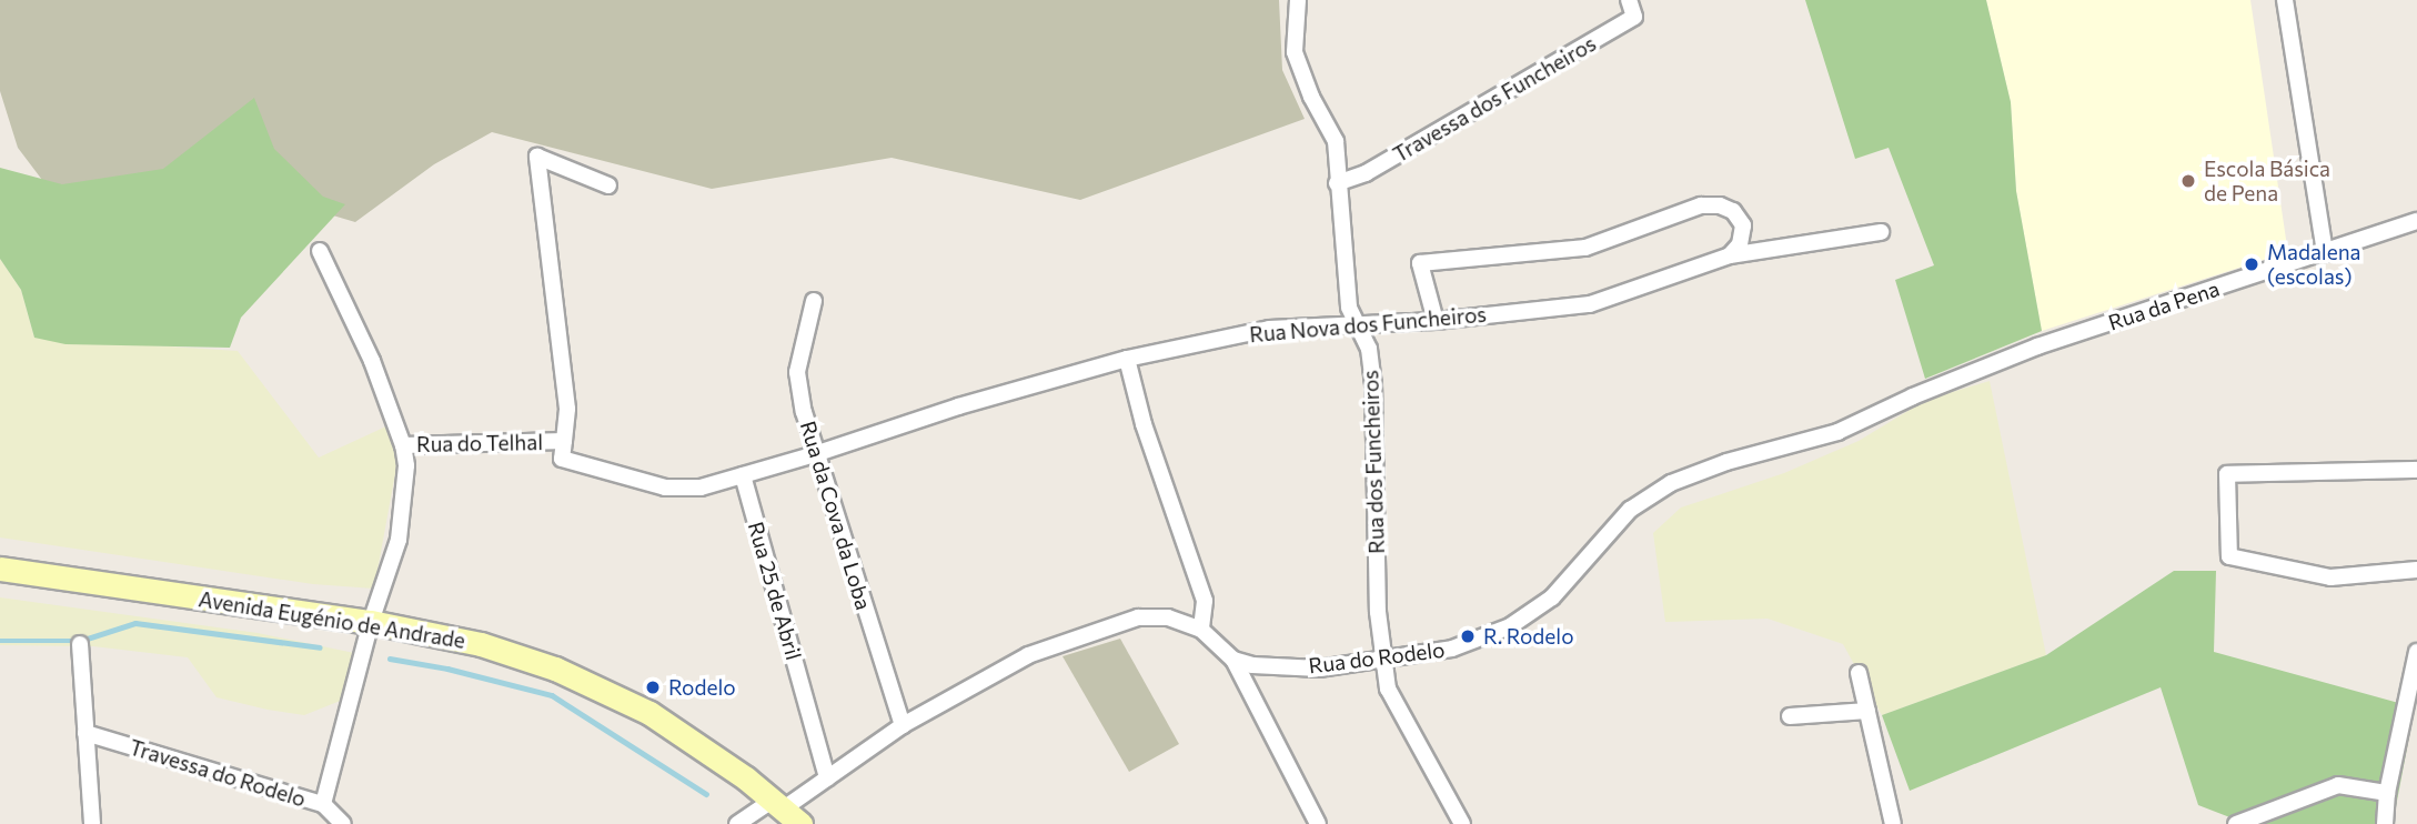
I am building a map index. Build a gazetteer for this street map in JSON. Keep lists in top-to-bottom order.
{
  "streets": {
    "main road": ["Avenida Eugénio de Andrade"],
    "street": [
      "Travessa dos Funcheiros",
      "Rua da Pena",
      "Rua Nova dos Funcheiros",
      "Rua do Telhal",
      "Rua dos Funcheiros",
      "Rua da Cova da Loba",
      "Rua 25 de Abril",
      "Rua do Rodelo",
      "Travessa do Rodelo"
    ]
  },
  "crossings": [
    ["Travessa dos Funcheiros", "Rua dos Funcheiros"],
    ["Rua da Pena", "Rua do Rodelo"],
    ["Rua Nova dos Funcheiros", "Rua dos Funcheiros"],
    ["Rua Nova dos Funcheiros", "Rua da Cova da Loba"],
    ["Rua do Telhal", "Avenida Eugénio de Andrade"],
    ["Rua do Telhal", "Travessa do Rodelo"],
    ["Rua dos Funcheiros", "Rua do Rodelo"]
  ],
  "places": [
    "Escola Básica de Pena",
    "Madalena (escolas)",
    "R. Rodelo",
    "Rodelo"
  ]
}
